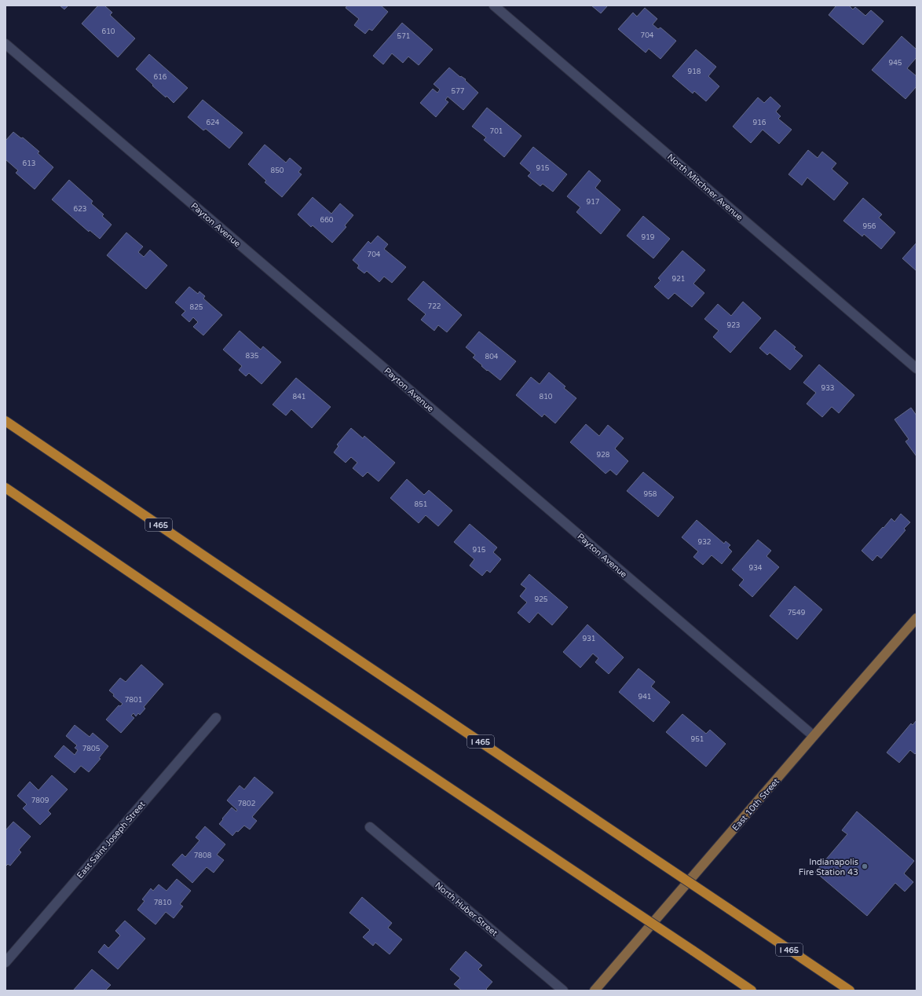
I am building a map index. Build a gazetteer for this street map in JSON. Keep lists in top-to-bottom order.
{
  "streets": {
    "highway": ["I 465"],
    "main road": ["East 10th Street"],
    "street": [
      "North Mitchner Avenue",
      "Payton Avenue",
      "East Saint Joseph Street",
      "North Huber Street"
    ]
  },
  "crossings": [
    ["Payton Avenue", "East 10th Street"]
  ],
  "places": ["Indianapolis Fire Station 43"],
  "house_numbers": [
    "610",
    "704",
    "571",
    "945",
    "918",
    "616",
    "577",
    "624",
    "916",
    "701",
    "613",
    "915",
    "850",
    "917",
    "623",
    "660",
    "956",
    "919",
    "704",
    "921",
    "722",
    "825",
    "923",
    "835",
    "804",
    "933",
    "841",
    "810",
    "928",
    "958",
    "851",
    "932",
    "915",
    "934",
    "925",
    "7549",
    "931",
    "941",
    "7801",
    "951",
    "7805",
    "7809",
    "7802",
    "7808",
    "7810"
  ]
}
